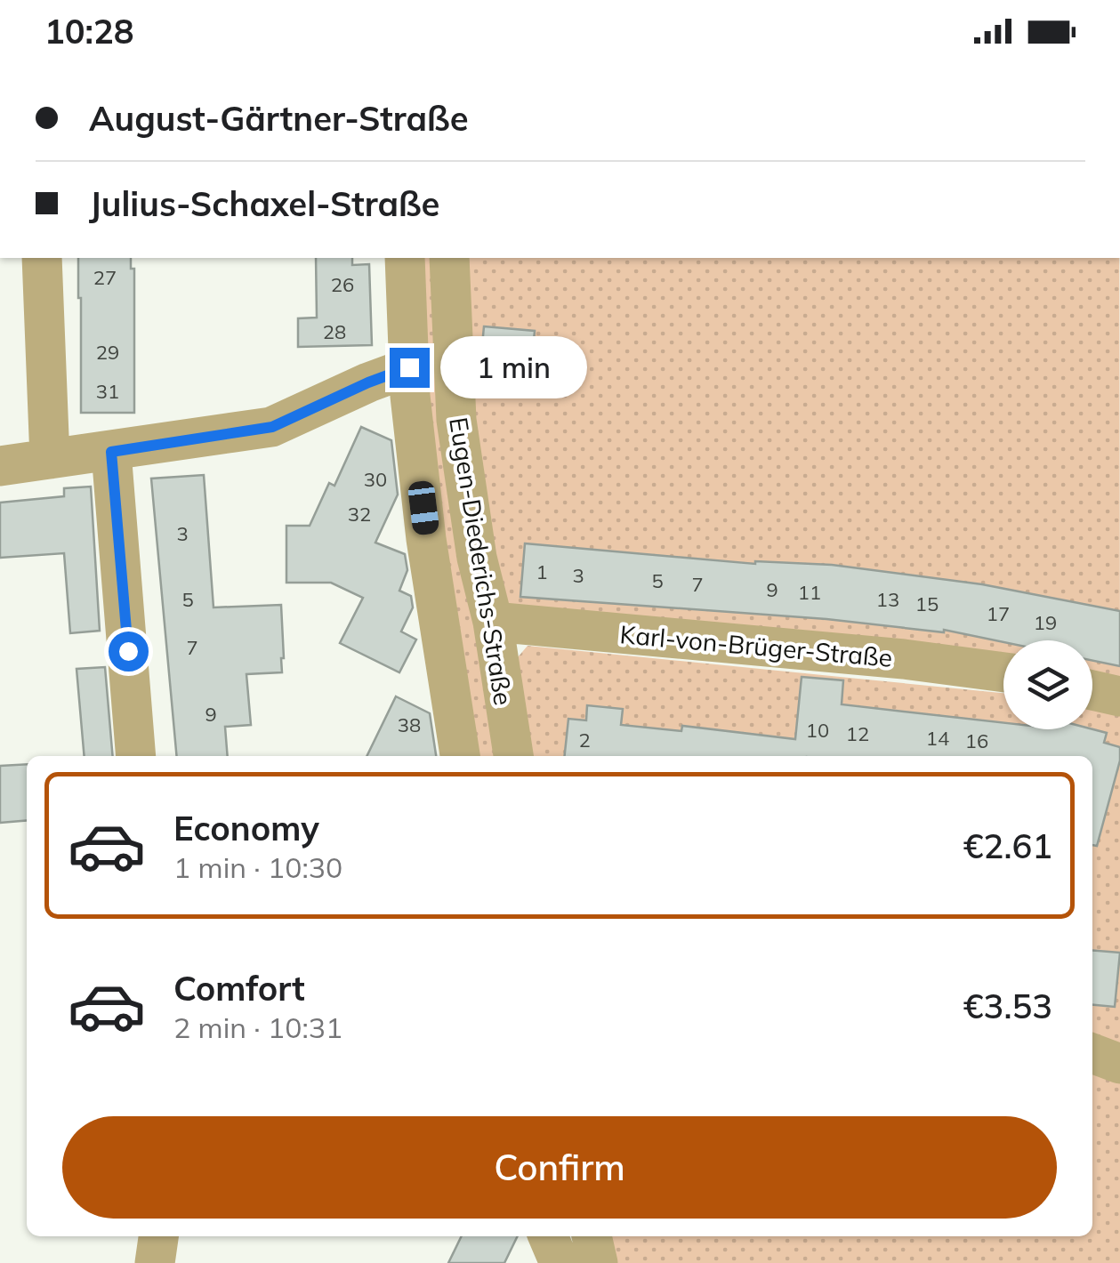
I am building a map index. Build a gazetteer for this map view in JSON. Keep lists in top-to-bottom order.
{
  "streets": {
    "street": ["Eugen-Diederichs-Straße", "Karl-von-Brüger-Straße"]
  },
  "crossings": [
    ["Eugen-Diederichs-Straße", "Karl-von-Brüger-Straße"]
  ],
  "house_numbers": [
    "27",
    "26",
    "28",
    "29",
    "31",
    "30",
    "32",
    "3",
    "1",
    "3",
    "5",
    "7",
    "9",
    "11",
    "5",
    "13",
    "15",
    "17",
    "19",
    "7",
    "9",
    "38",
    "10",
    "12",
    "14",
    "2",
    "16"
  ],
  "page": {
    "status": "10:28",
    "banner": ["August-Gärtner-Straße", "Julius-Schaxel-Straße"],
    "bubble": "1 min",
    "list": [
      {
        "name": "Economy",
        "note": "1 min · 10:30",
        "value": "€2.61"
      },
      {
        "name": "Comfort",
        "note": "2 min · 10:31",
        "value": "€3.53"
      }
    ],
    "buttons": "Confirm"
  }
}
